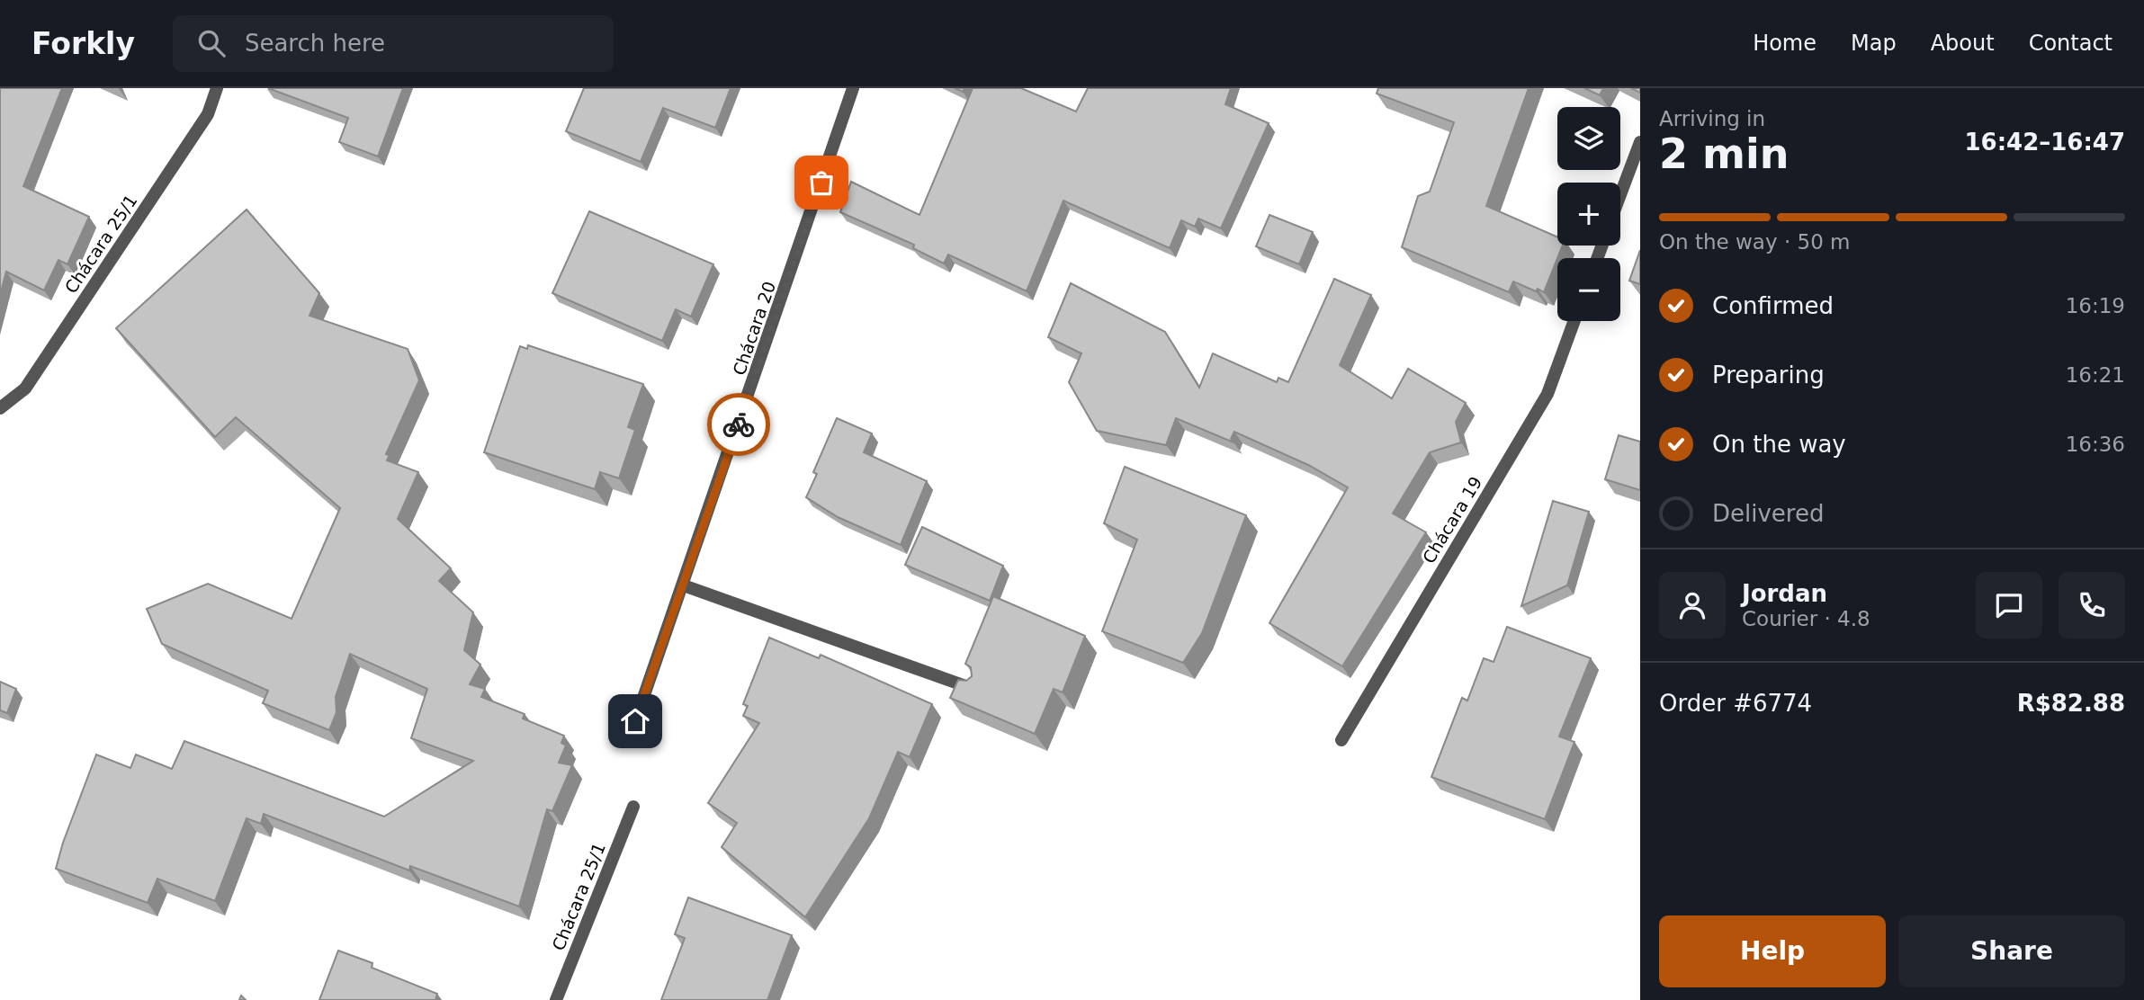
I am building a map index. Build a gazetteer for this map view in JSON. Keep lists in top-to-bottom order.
{
  "streets": {
    "street": ["Chácara 25/1", "Chácara 20", "Chácara 19"]
  },
  "page": {
    "header": "Forkly",
    "search": "Search here",
    "nav": [
      "Home",
      "Map",
      "About",
      "Contact"
    ],
    "heading": ["2 min", "Arriving in", "16:42–16:47"],
    "panel": [
      "Jordan",
      "Courier · 4.8",
      "Order #6774",
      "R$82.88"
    ],
    "map_buttons": ["+", "−"],
    "bar": "On the way · 50 m",
    "list": [
      ["Confirmed", "16:19"],
      ["Preparing", "16:21"],
      ["On the way", "16:36"],
      "Delivered"
    ],
    "buttons": ["Help", "Share"]
  }
}
